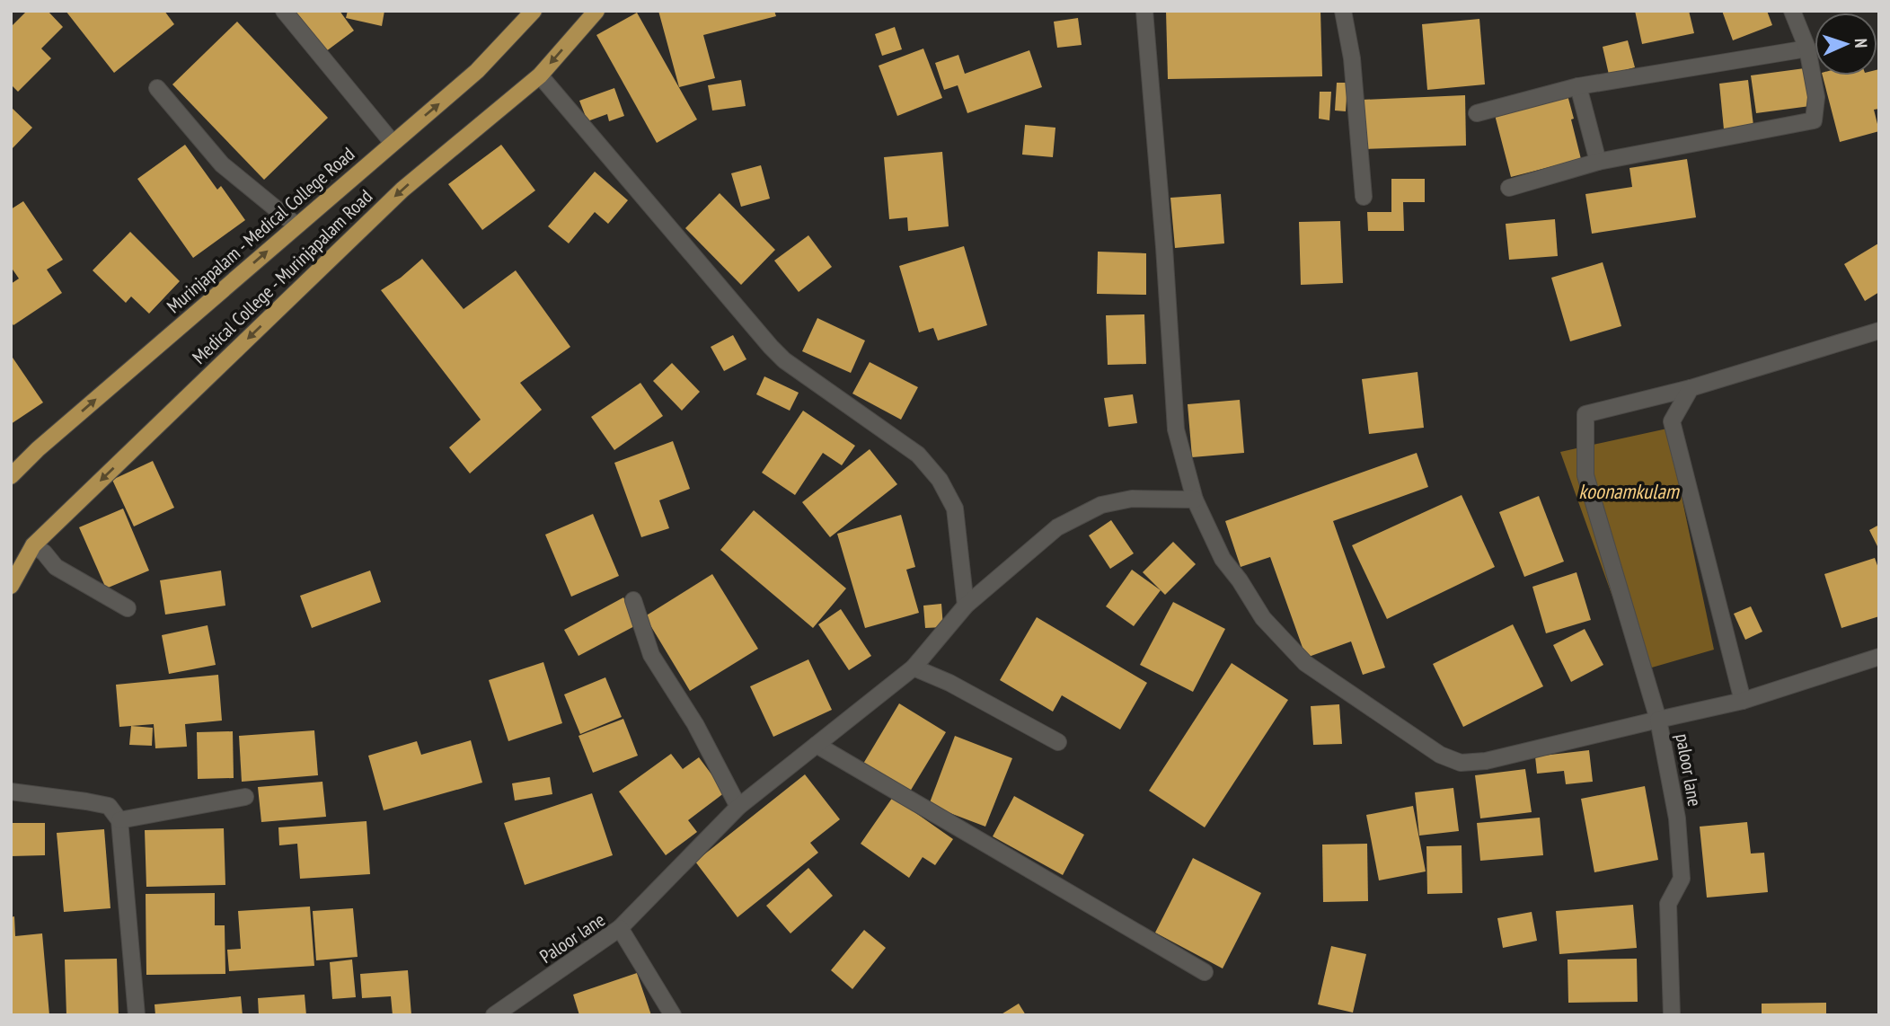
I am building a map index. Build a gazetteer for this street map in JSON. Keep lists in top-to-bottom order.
{
  "streets": {
    "main road": ["Murinjapalam - Medical College Road", "Medical College - Murinjapalam Road"],
    "street": ["paloor lane", "Paloor lane"]
  },
  "one_way": ["Murinjapalam - Medical College Road", "Medical College - Murinjapalam Road"],
  "water": ["koonamkulam"],
  "north": "right"
}
